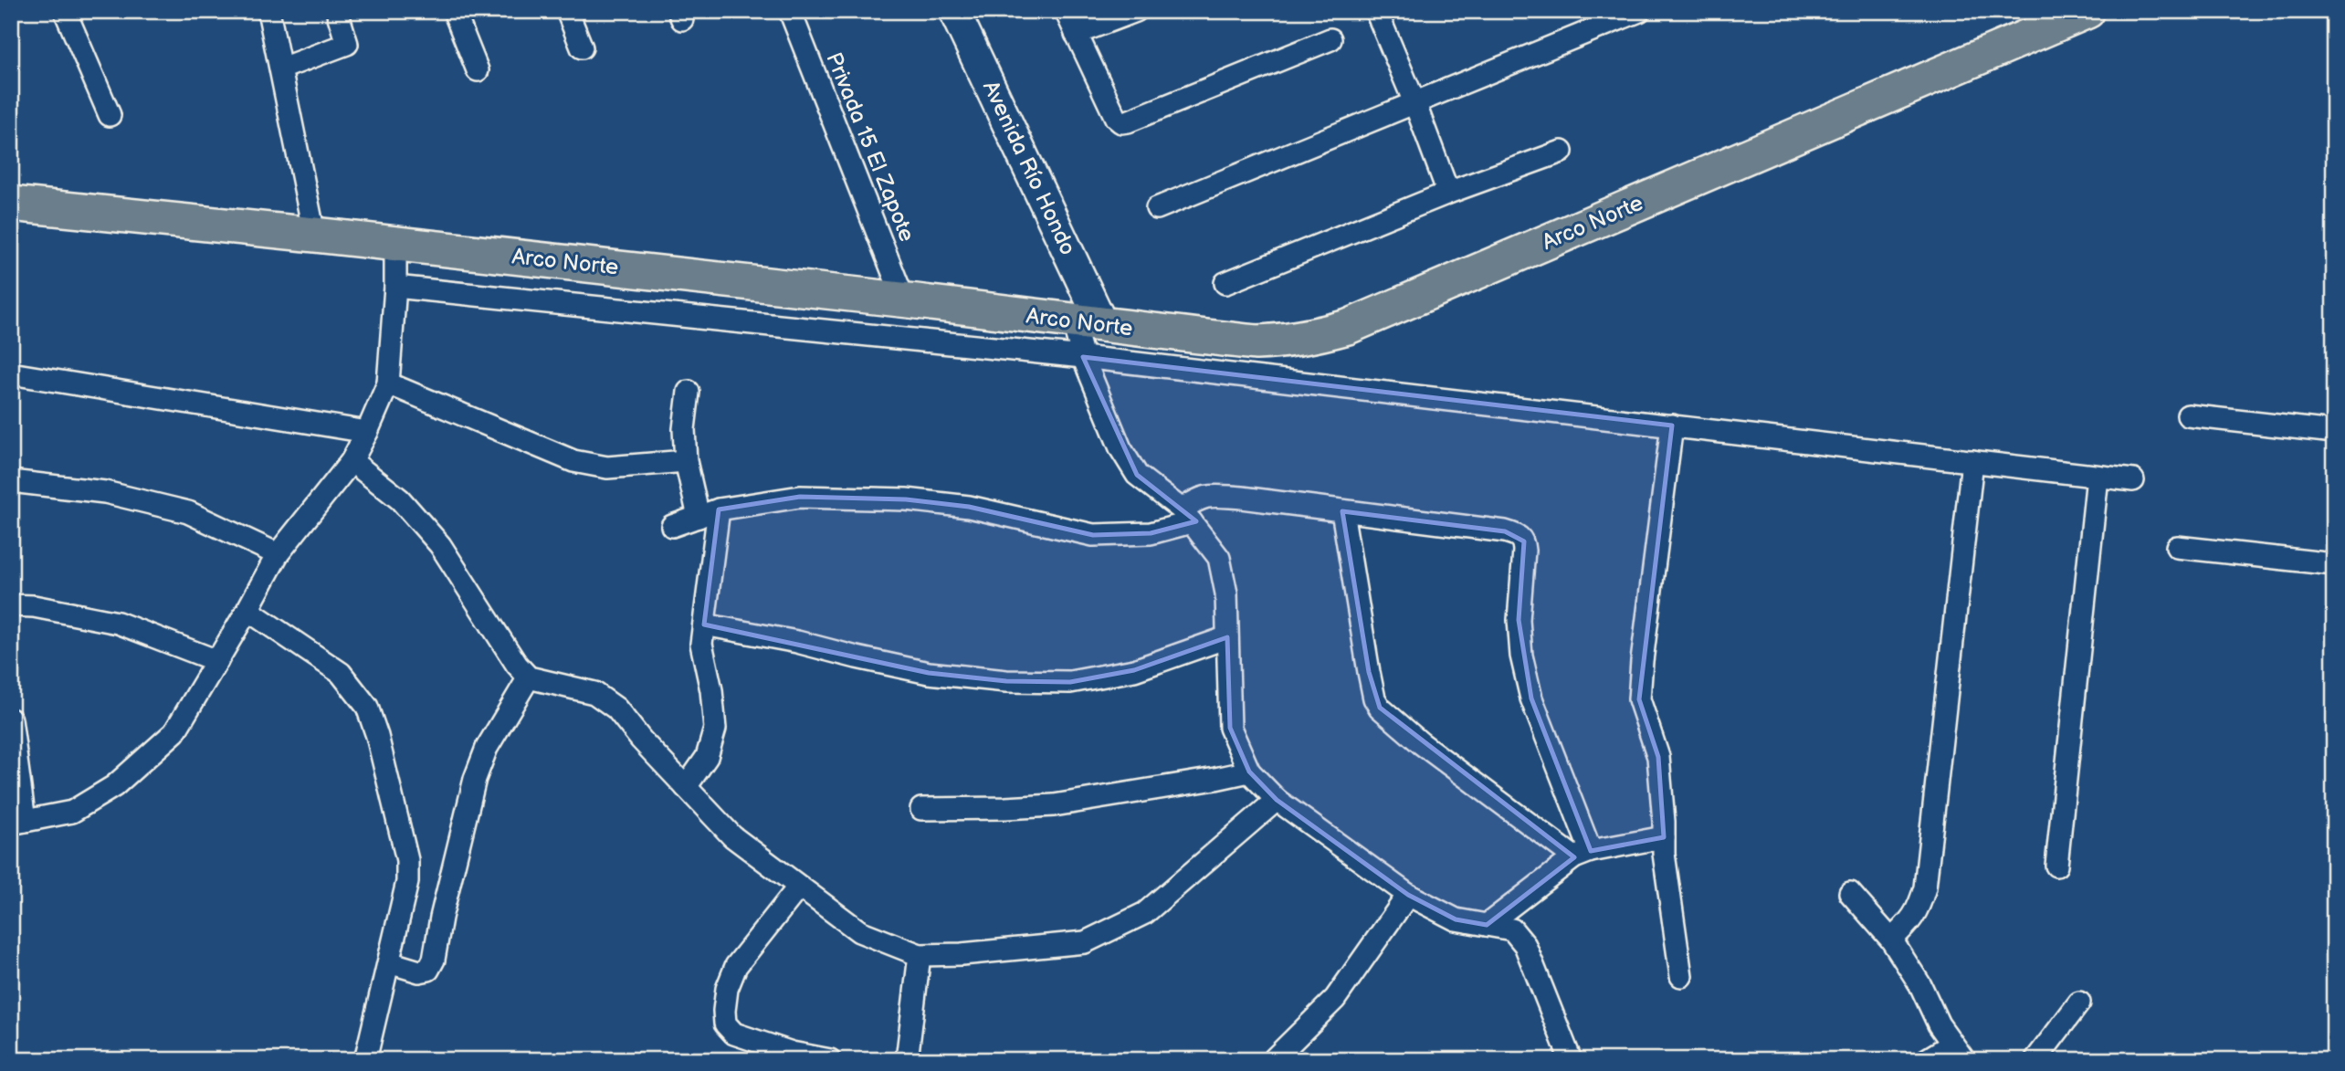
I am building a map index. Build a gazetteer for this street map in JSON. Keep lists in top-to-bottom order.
{
  "streets": {
    "main road": ["Avenida Río Hondo", "Arco Norte"],
    "street": ["Privada 15 El Zapote"]
  },
  "crossings": [
    ["Privada 15 El Zapote", "Arco Norte"],
    ["Avenida Río Hondo", "Arco Norte"]
  ]
}
